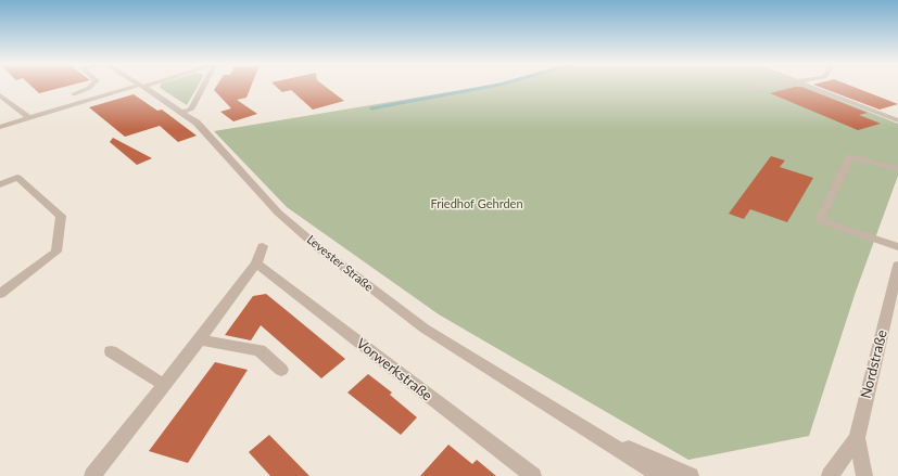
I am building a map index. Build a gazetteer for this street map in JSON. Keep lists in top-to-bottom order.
{
  "streets": {
    "street": ["Levester Straße", "Nordstraße", "Vorwerkstraße"]
  },
  "parks": ["Friedhof Gehrden"]
}
